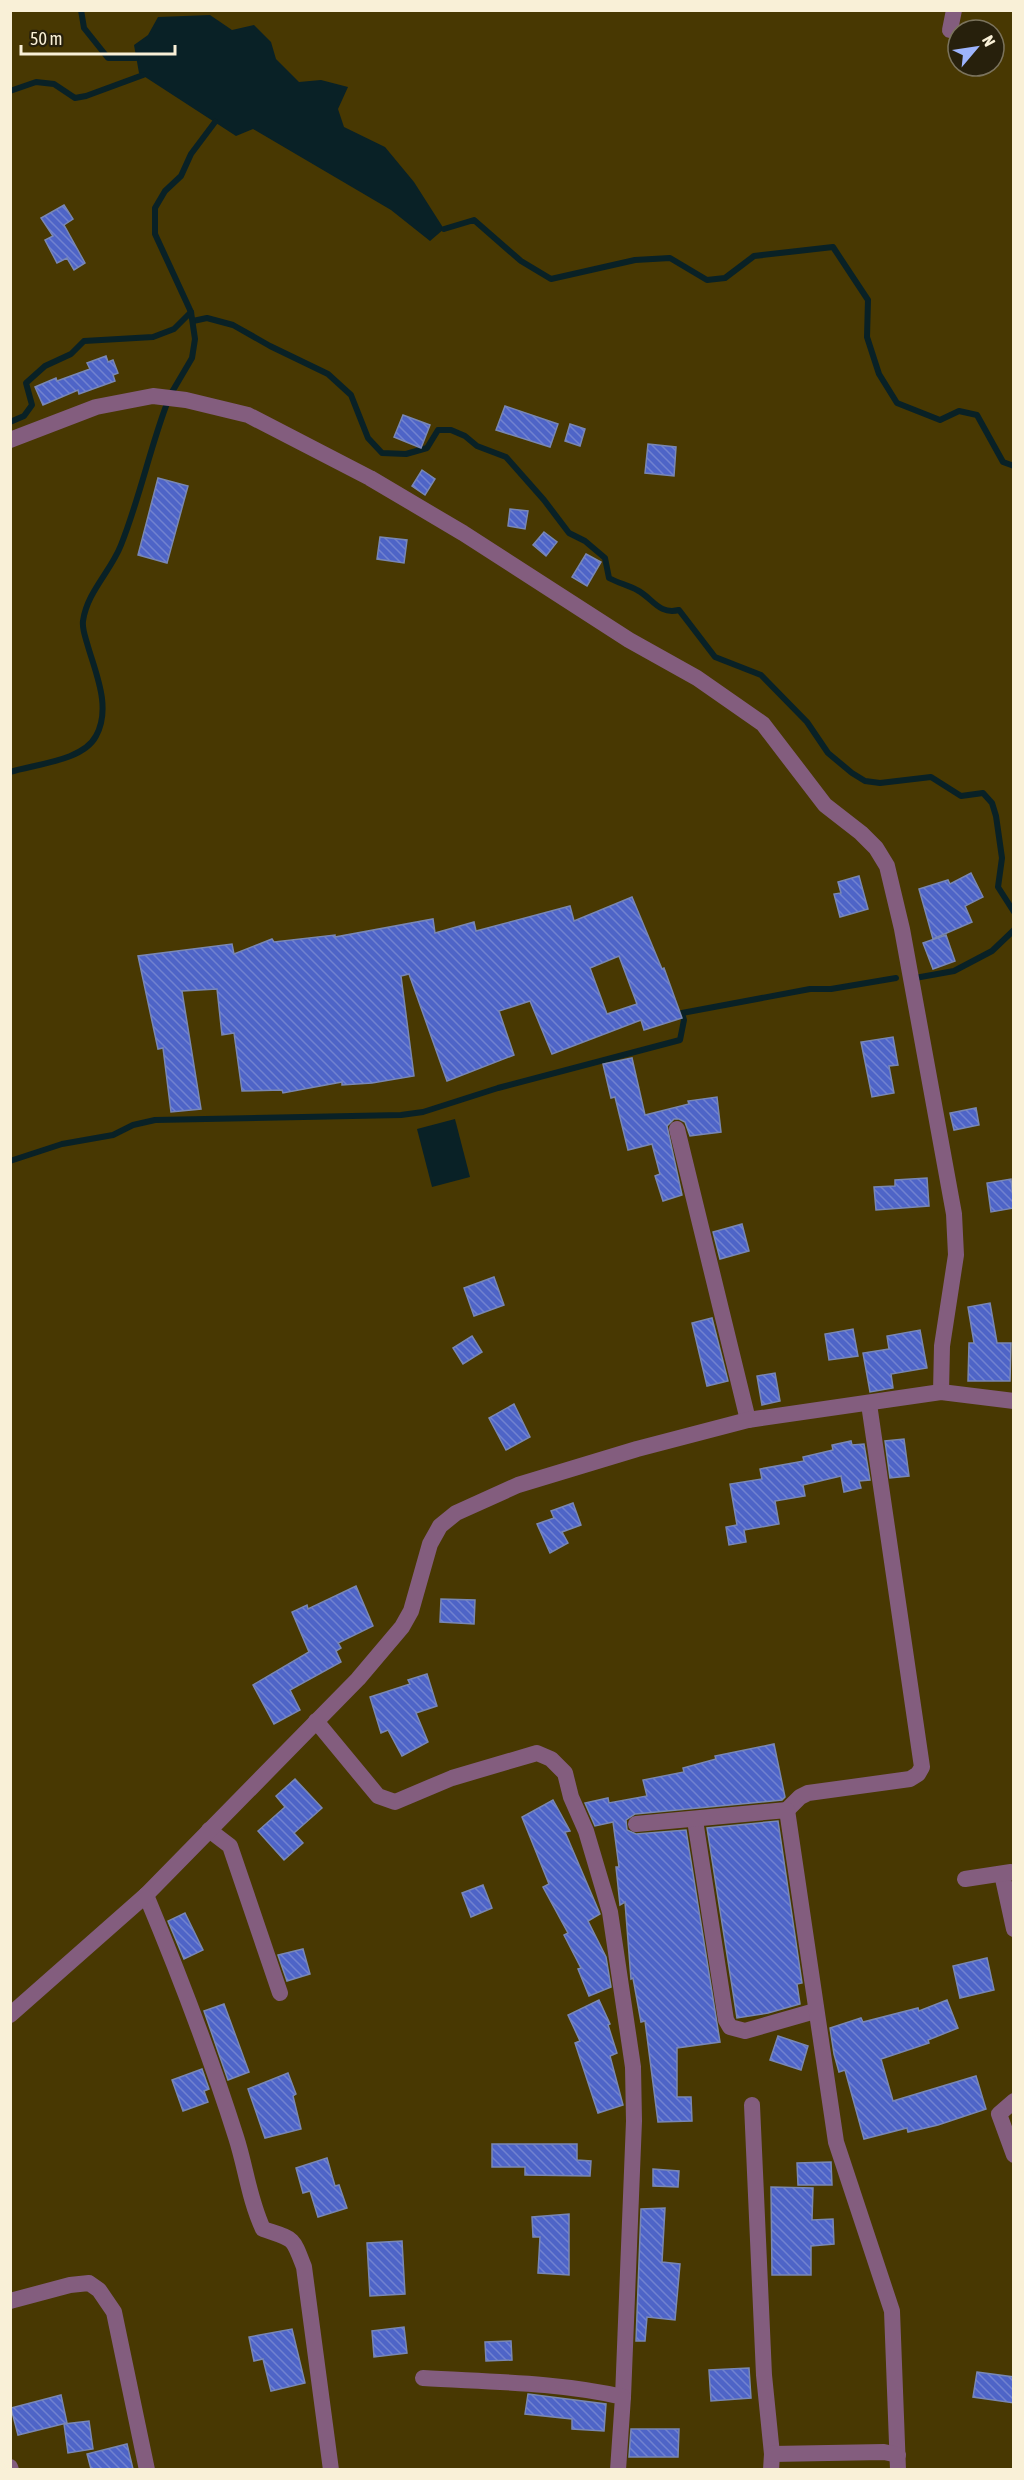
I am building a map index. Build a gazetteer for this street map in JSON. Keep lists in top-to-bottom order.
{
  "scale_bar": "50 m",
  "north": "top right"
}
